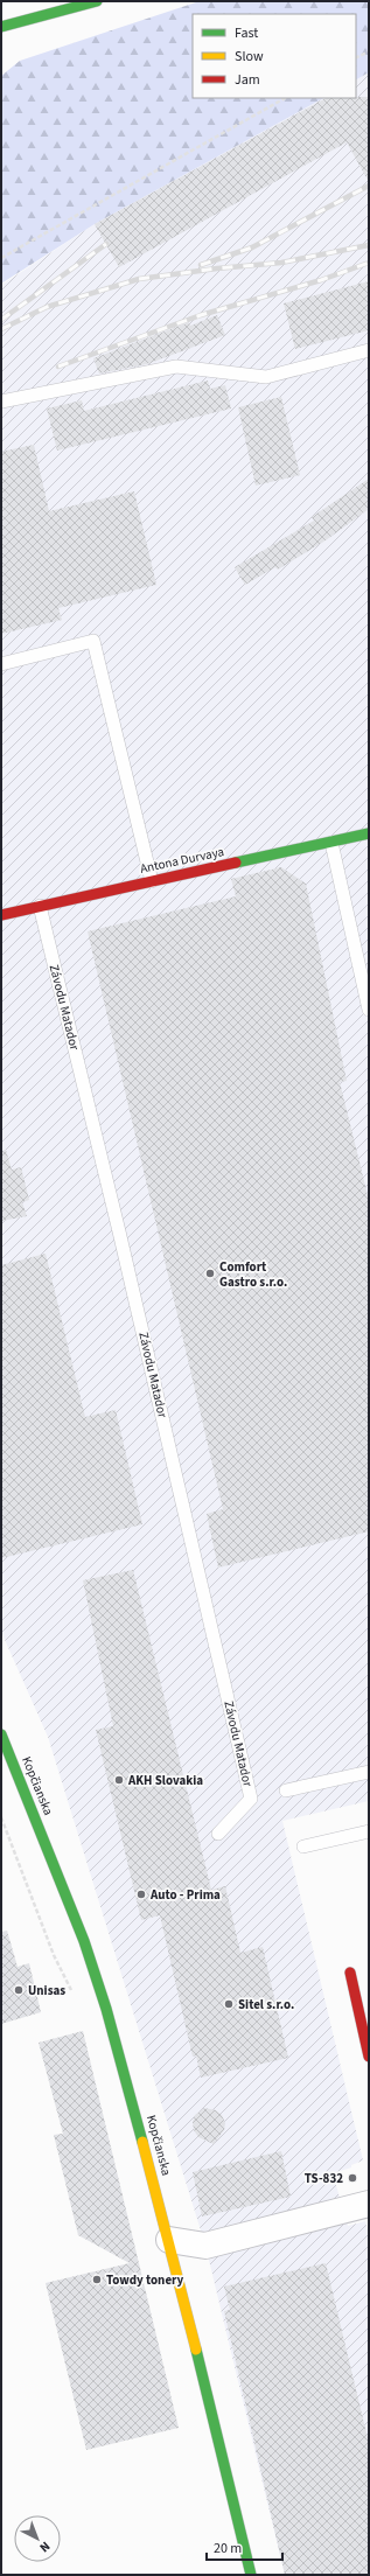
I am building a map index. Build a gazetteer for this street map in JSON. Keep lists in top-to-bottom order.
{
  "streets": {
    "street": ["Antona Durvaya", "Kopčianska"],
    "lane": ["Závodu Matador"]
  },
  "crossings": [
    ["Antona Durvaya", "Závodu Matador"]
  ],
  "places": [
    "Comfort Gastro s.r.o.",
    "AKH Slovakia",
    "Auto - Prima",
    "Unisas",
    "Sitel s.r.o.",
    "TS-832",
    "Towdy tonery"
  ],
  "legend": ["Fast", "Slow", "Jam"],
  "scale_bar": "20 m",
  "north": "bottom right"
}
